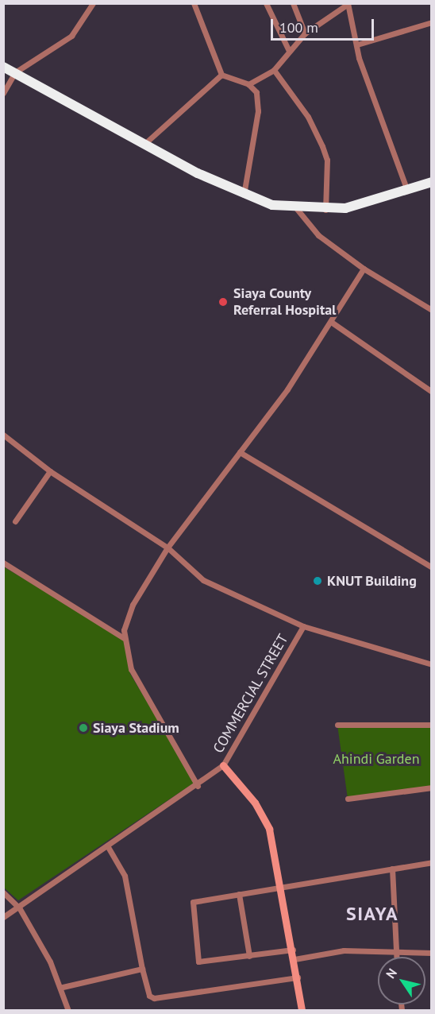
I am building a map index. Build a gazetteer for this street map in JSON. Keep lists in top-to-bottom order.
{
  "streets": {
    "street": ["COMMERCIAL STREET"]
  },
  "districts": ["SIAYA"],
  "parks": ["Ahindi Garden"],
  "places": ["Siaya County Referral Hospital", "KNUT Building", "Siaya Stadium"],
  "scale_bar": "100 m",
  "north": "top left"
}
